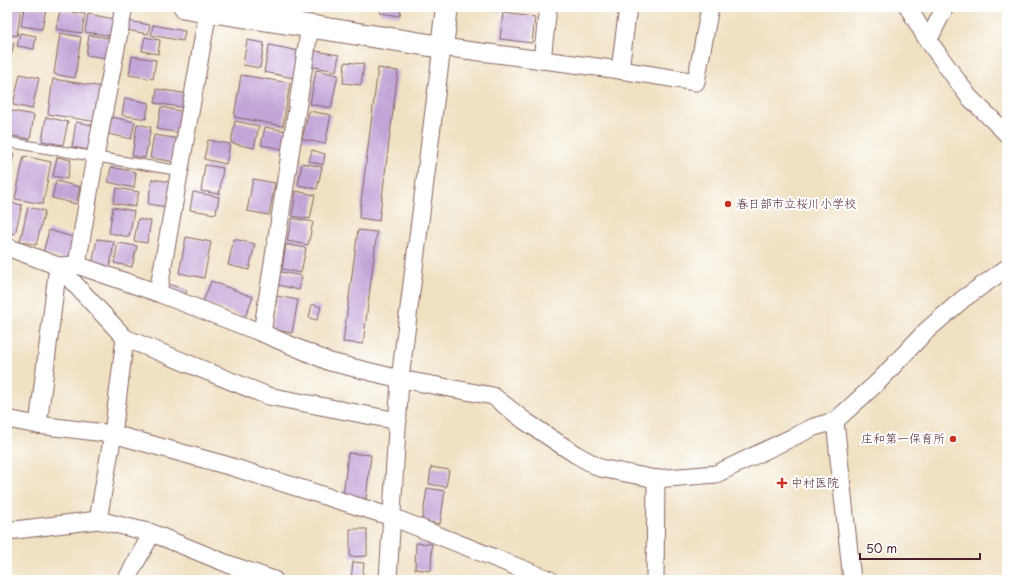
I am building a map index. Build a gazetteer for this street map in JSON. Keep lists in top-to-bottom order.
{
  "places": {
    "other": ["春日部市立桜川小学校", "庄和第一保育所"],
    "health": ["中村医院"]
  },
  "scale_bar": "50 m"
}
